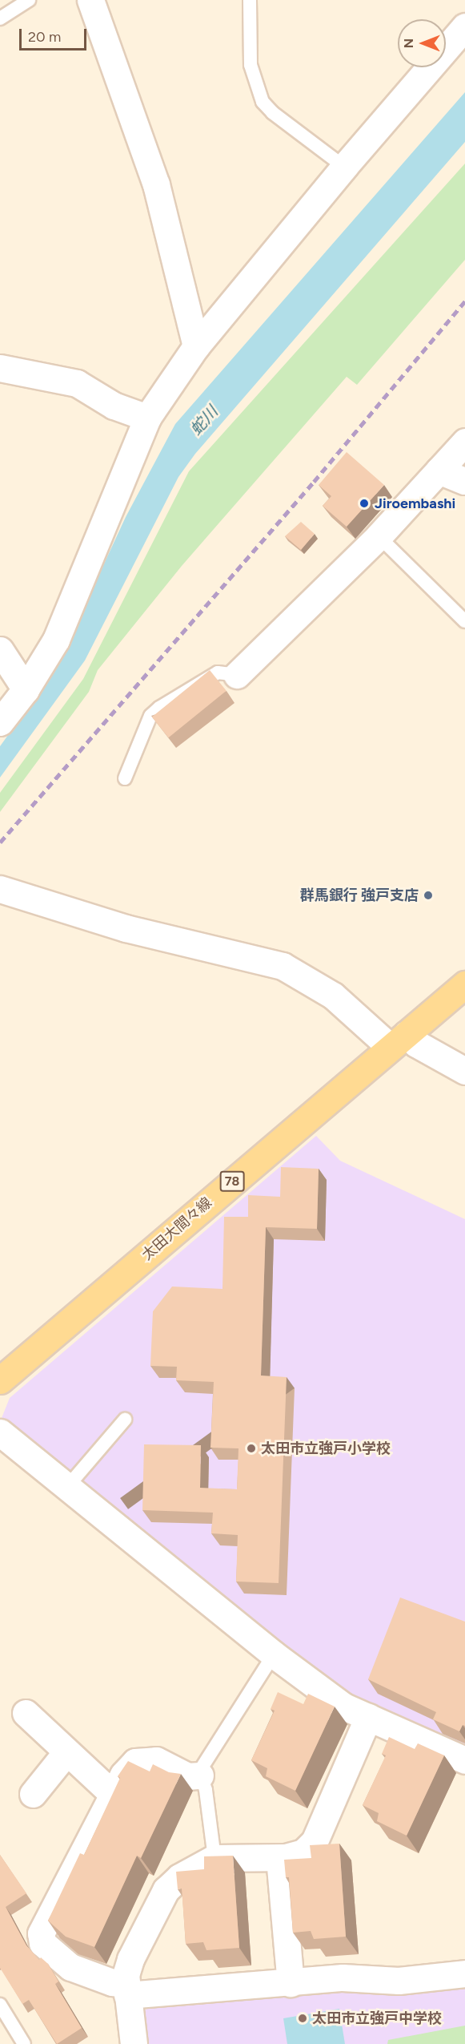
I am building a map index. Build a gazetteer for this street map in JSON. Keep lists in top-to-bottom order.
{
  "streets": {
    "main road": ["78", "太田大間々線"]
  },
  "water": ["蛇川"],
  "places": [
    "Jiroembashi",
    "群馬銀行 強戸支店",
    "太田市立強戸小学校",
    "太田市立強戸中学校"
  ],
  "scale_bar": "20 m",
  "north": "left"
}
